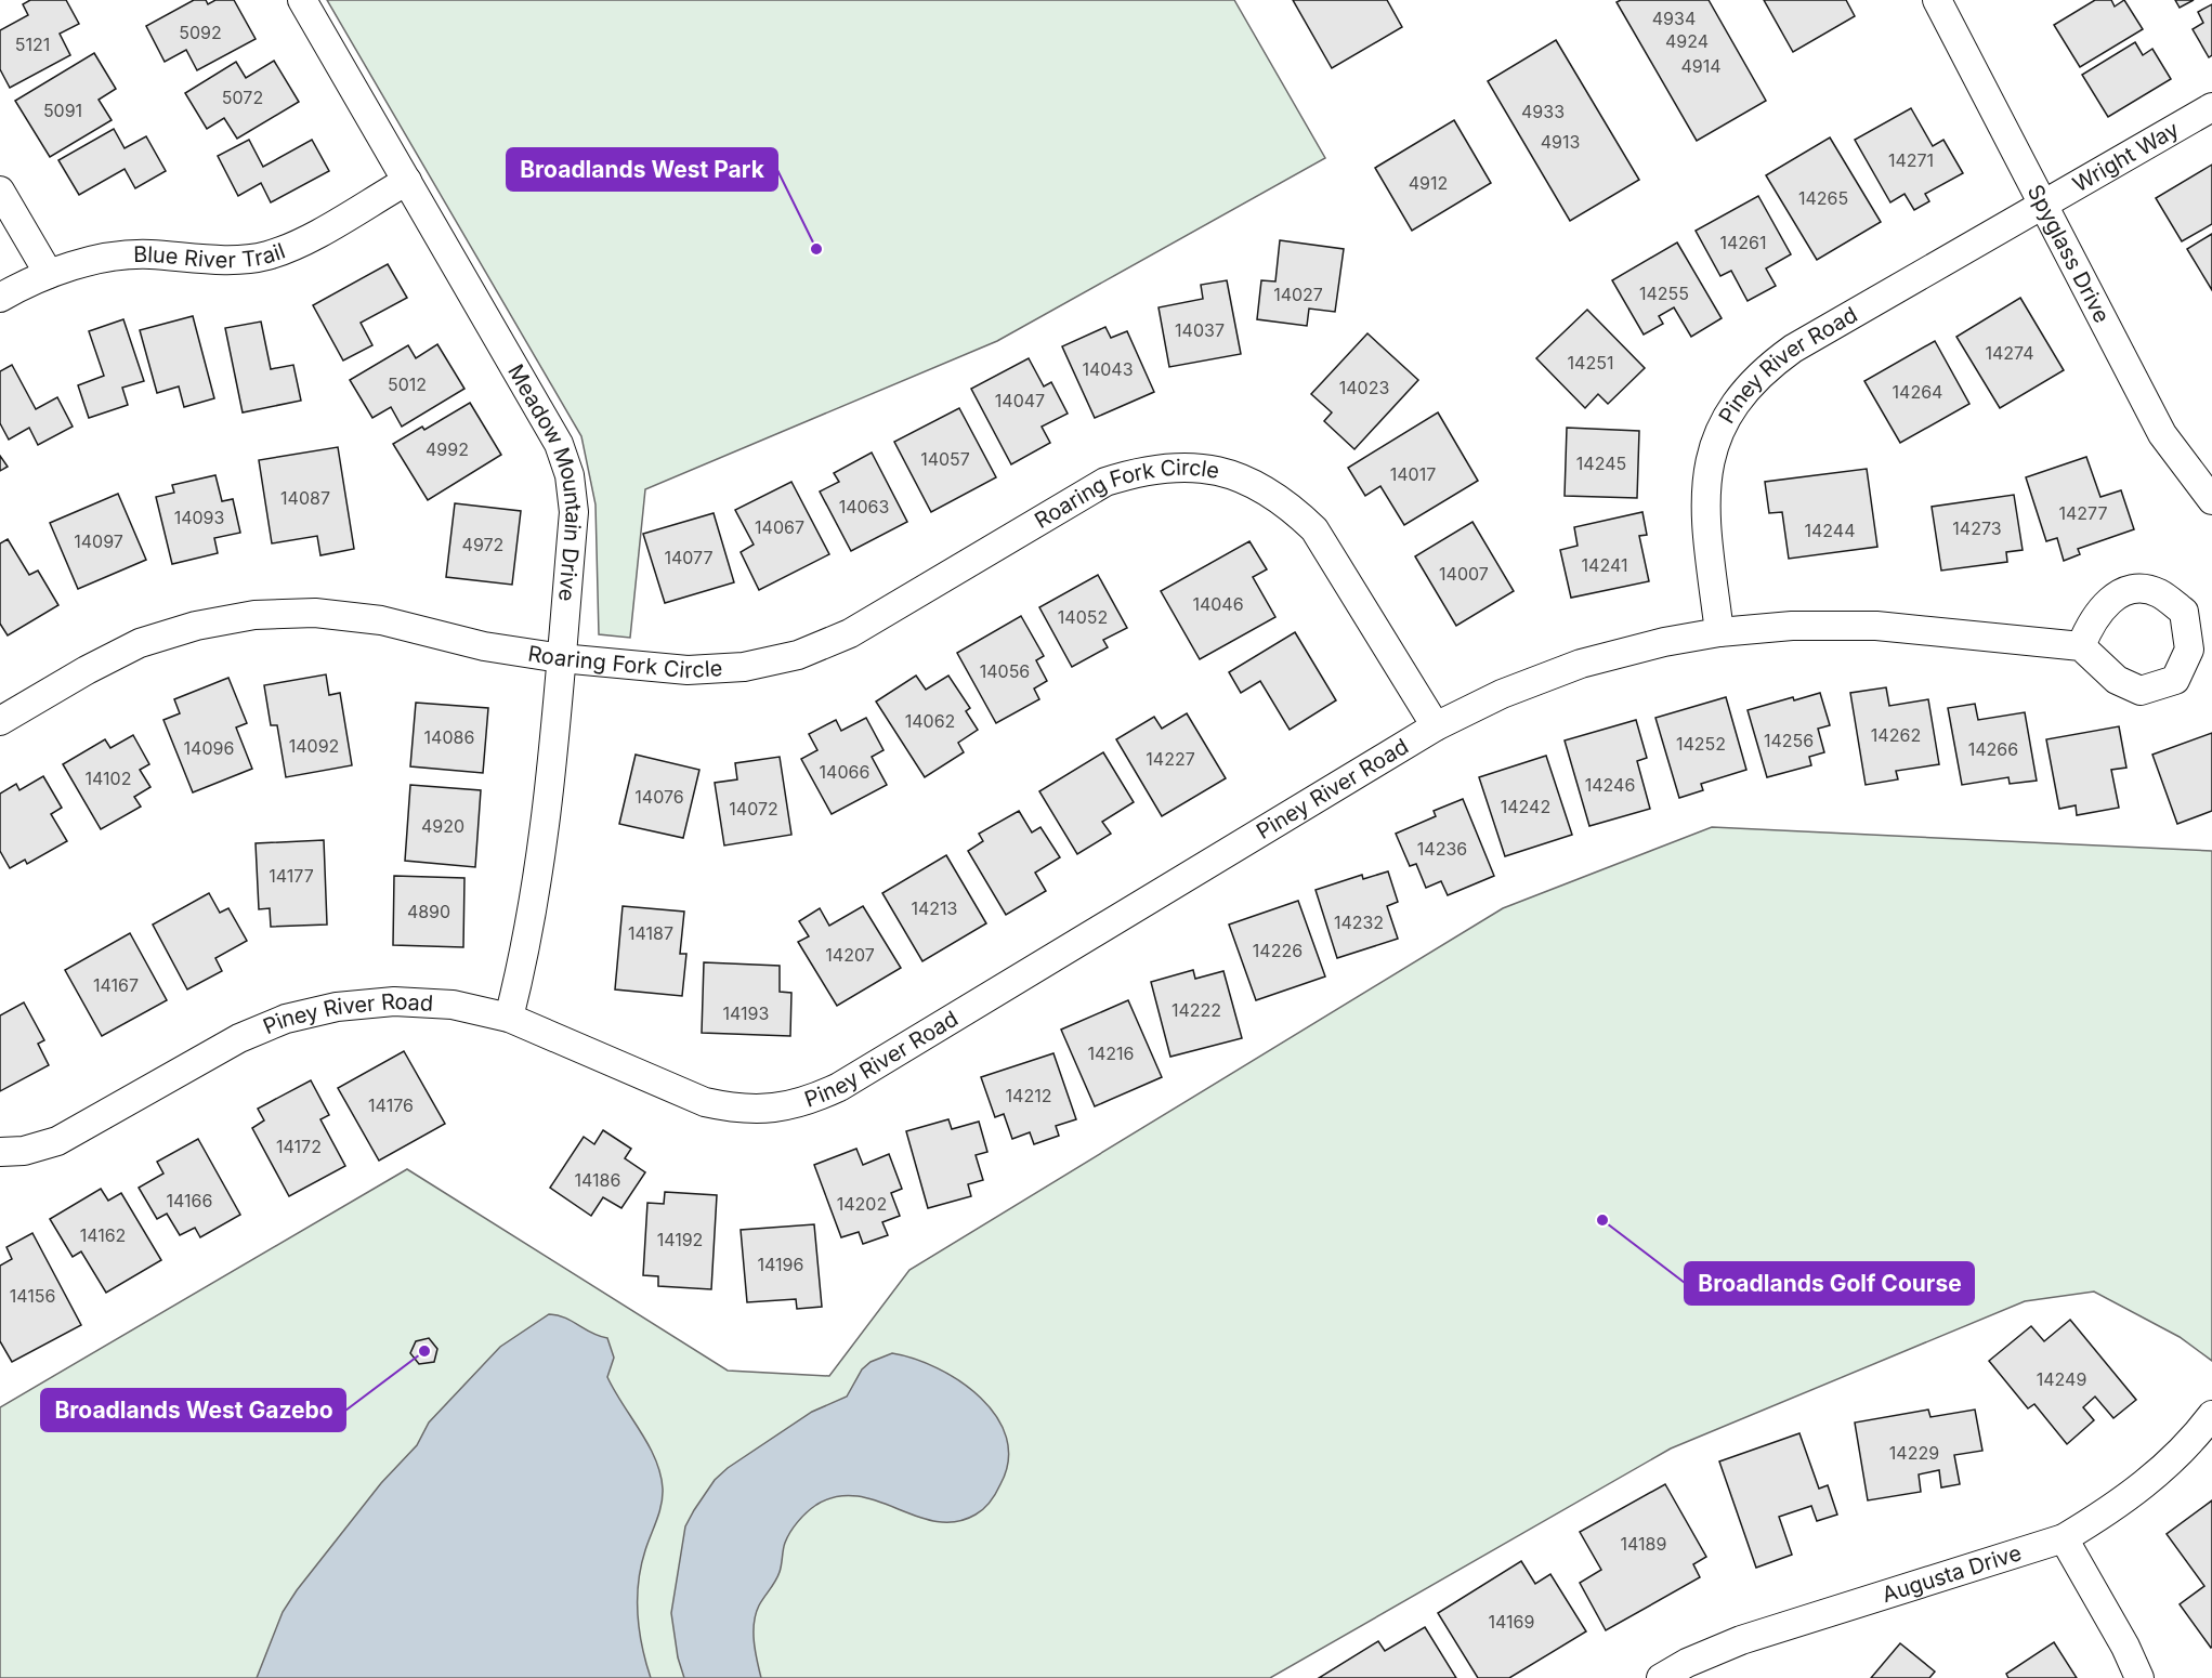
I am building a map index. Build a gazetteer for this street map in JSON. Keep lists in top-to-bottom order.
{
  "streets": {
    "street": [
      "Wright Way",
      "Blue River Trail",
      "Spyglass Drive",
      "Piney River Road",
      "Meadow Mountain Drive",
      "Roaring Fork Circle",
      "Augusta Drive"
    ]
  },
  "crossings": [
    ["Wright Way", "Spyglass Drive"],
    ["Wright Way", "Piney River Road"],
    ["Blue River Trail", "Meadow Mountain Drive"],
    ["Spyglass Drive", "Piney River Road"],
    ["Piney River Road", "Meadow Mountain Drive"],
    ["Piney River Road", "Roaring Fork Circle"],
    ["Meadow Mountain Drive", "Roaring Fork Circle"]
  ],
  "places": ["Broadlands West Park", "Broadlands Golf Course", "Broadlands West Gazebo"],
  "house_numbers": [
    "4934",
    "5092",
    "4924",
    "5121",
    "4914",
    "5072",
    "5091",
    "4933",
    "4913",
    "14271",
    "4912",
    "14265",
    "14261",
    "14255",
    "14027",
    "14037",
    "14274",
    "14251",
    "14043",
    "5012",
    "14023",
    "14264",
    "14047",
    "4992",
    "14057",
    "14245",
    "14017",
    "14087",
    "14063",
    "14277",
    "14093",
    "14067",
    "14273",
    "14244",
    "14097",
    "4972",
    "14077",
    "14241",
    "14007",
    "14046",
    "14052",
    "14056",
    "14062",
    "14262",
    "14086",
    "14256",
    "14252",
    "14092",
    "14096",
    "14266",
    "14227",
    "14066",
    "14102",
    "14246",
    "14076",
    "14242",
    "14072",
    "4920",
    "14236",
    "14177",
    "14213",
    "4890",
    "14232",
    "14187",
    "14226",
    "14207",
    "14167",
    "14222",
    "14193",
    "14216",
    "14212",
    "14176",
    "14172",
    "14186",
    "14166",
    "14202",
    "14162",
    "14192",
    "14196",
    "14156",
    "14249",
    "14229",
    "14189",
    "14169"
  ]
}
